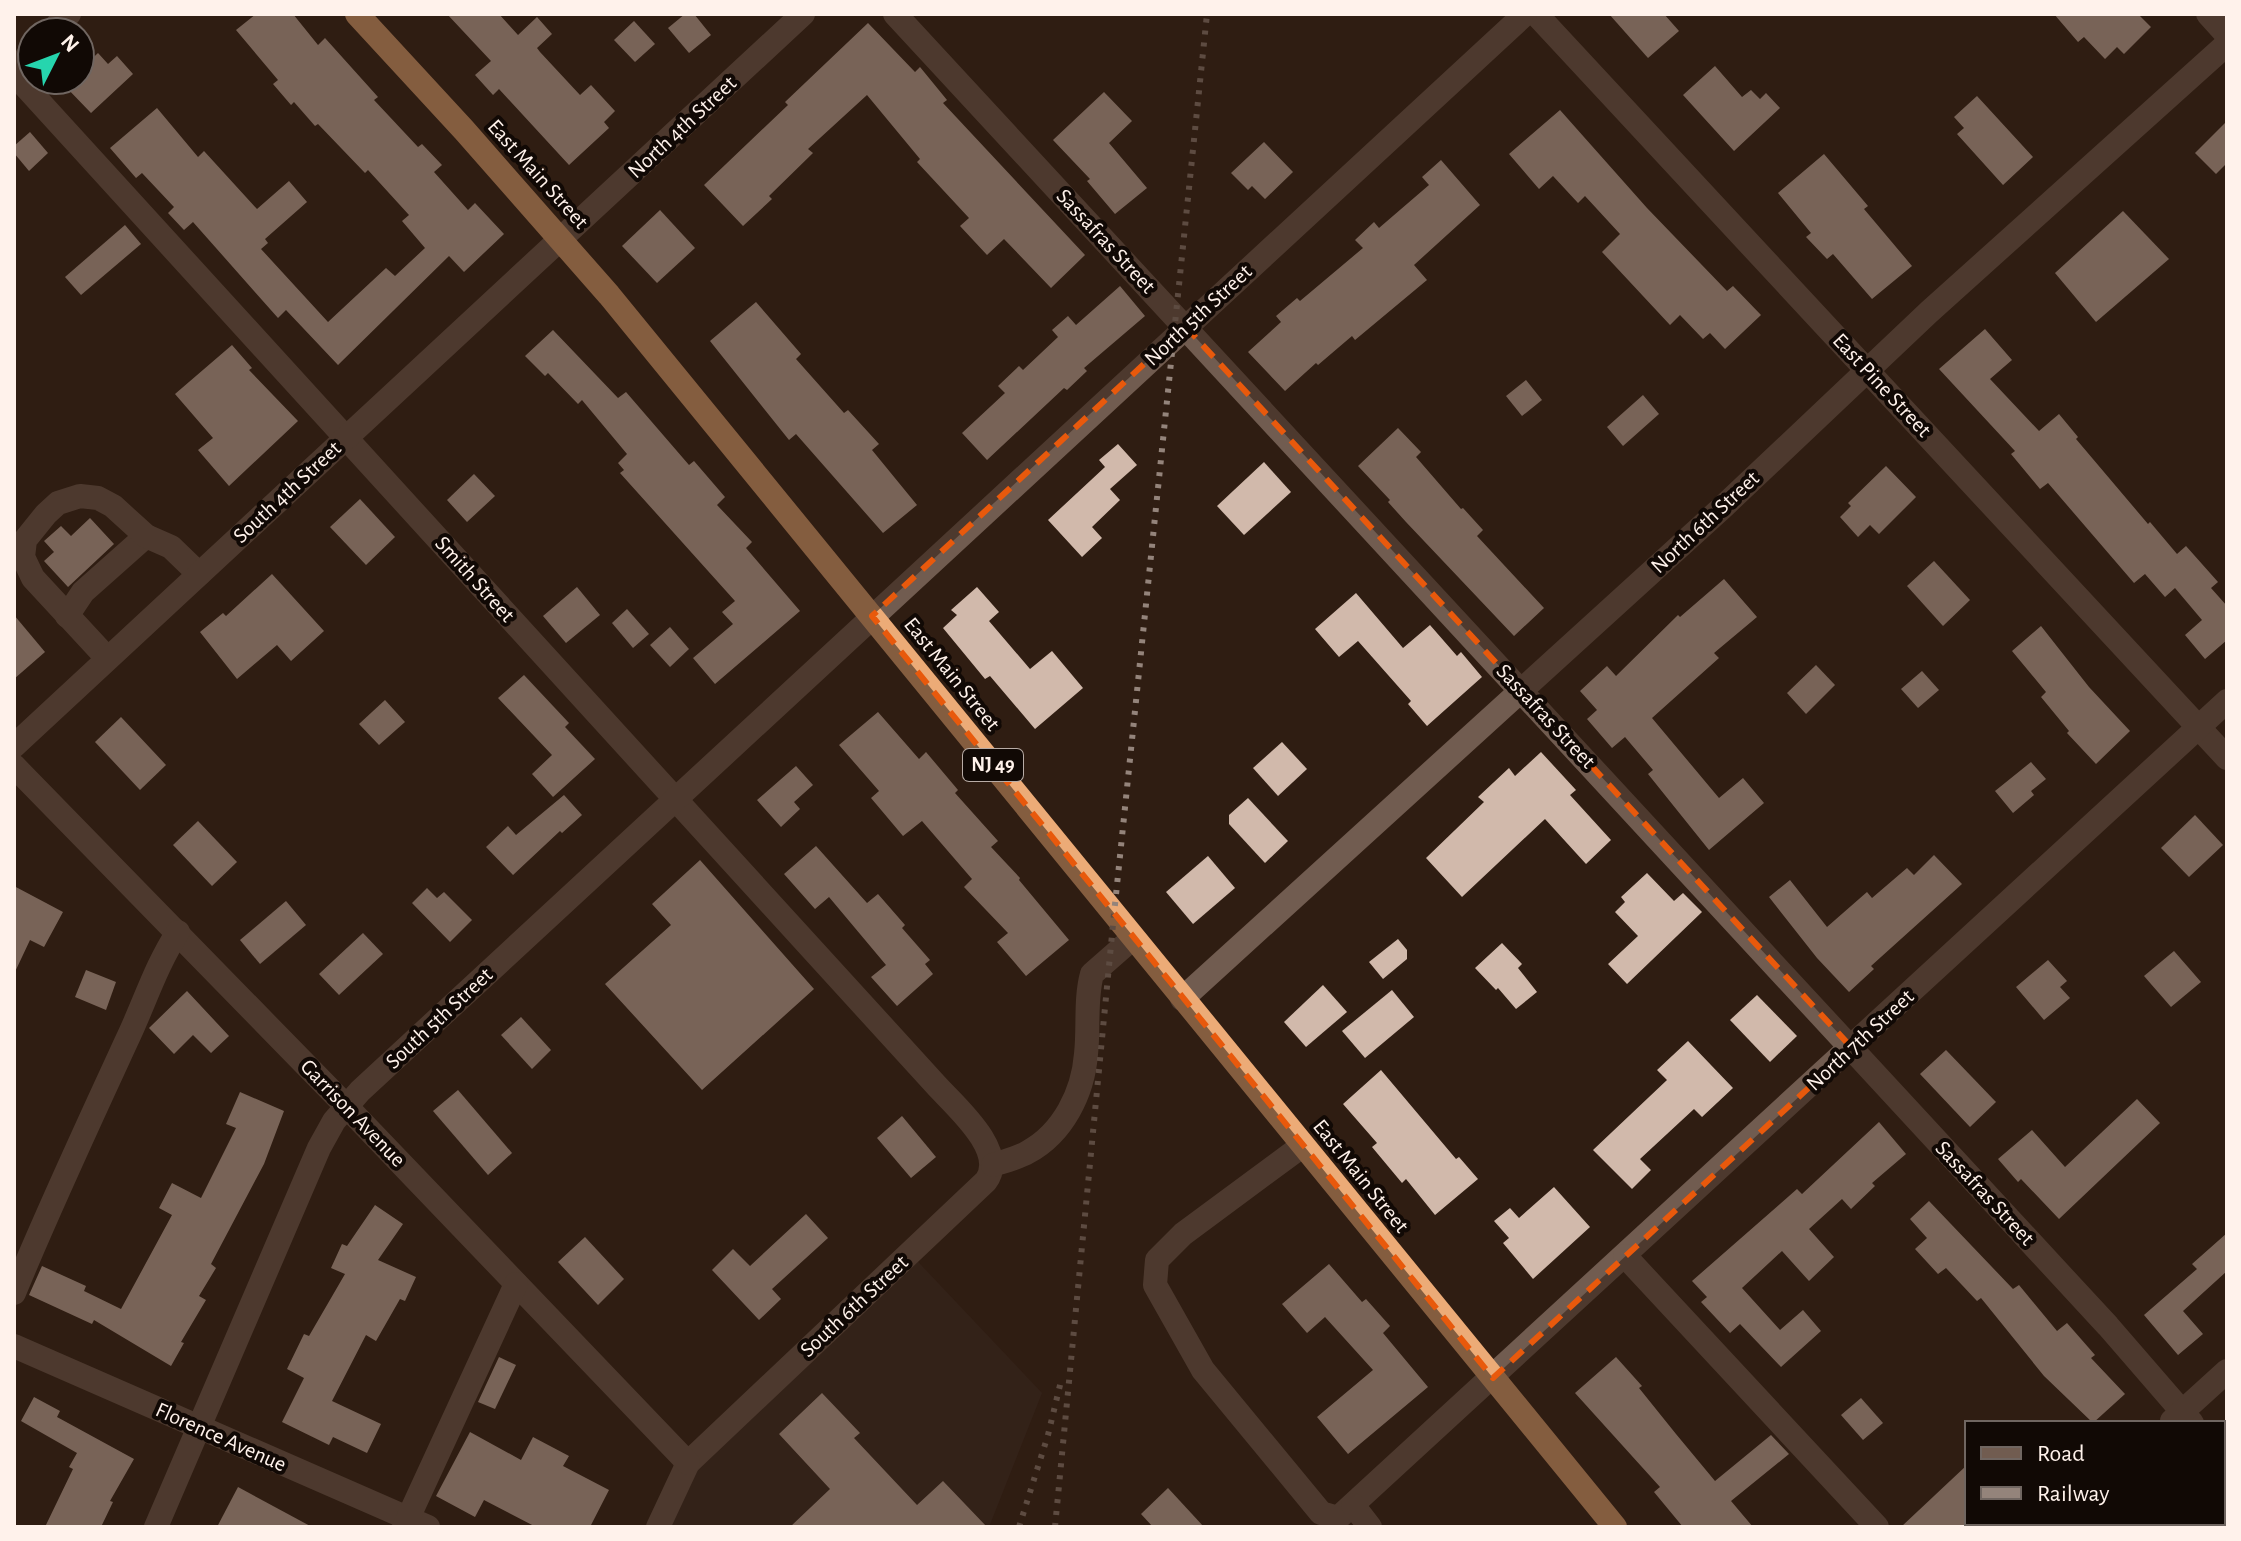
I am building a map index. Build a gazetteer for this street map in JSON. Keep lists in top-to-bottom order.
{
  "streets": {
    "highway": ["East Main Street", "NJ 49"],
    "street": [
      "North 4th Street",
      "Sassafras Street",
      "North 5th Street",
      "East Pine Street",
      "South 4th Street",
      "North 6th Street",
      "Smith Street",
      "South 5th Street",
      "North 7th Street",
      "Garrison Avenue",
      "South 6th Street",
      "Florence Avenue"
    ]
  },
  "crossings": [
    ["North 4th Street", "East Main Street"],
    ["North 4th Street", "South 4th Street"],
    ["East Main Street", "North 5th Street"],
    ["East Main Street", "South 4th Street"],
    ["East Main Street", "North 6th Street"],
    ["East Main Street", "South 5th Street"],
    ["East Main Street", "North 7th Street"],
    ["Sassafras Street", "North 5th Street"],
    ["Sassafras Street", "North 6th Street"],
    ["Sassafras Street", "North 7th Street"],
    ["North 5th Street", "South 5th Street"],
    ["East Pine Street", "North 6th Street"],
    ["East Pine Street", "North 7th Street"],
    ["South 4th Street", "Smith Street"],
    ["Smith Street", "South 5th Street"],
    ["Smith Street", "South 6th Street"],
    ["South 5th Street", "Garrison Avenue"],
    ["South 5th Street", "Florence Avenue"],
    ["Garrison Avenue", "South 6th Street"]
  ],
  "legend": ["Road", "Railway"],
  "north": "top right"
}
